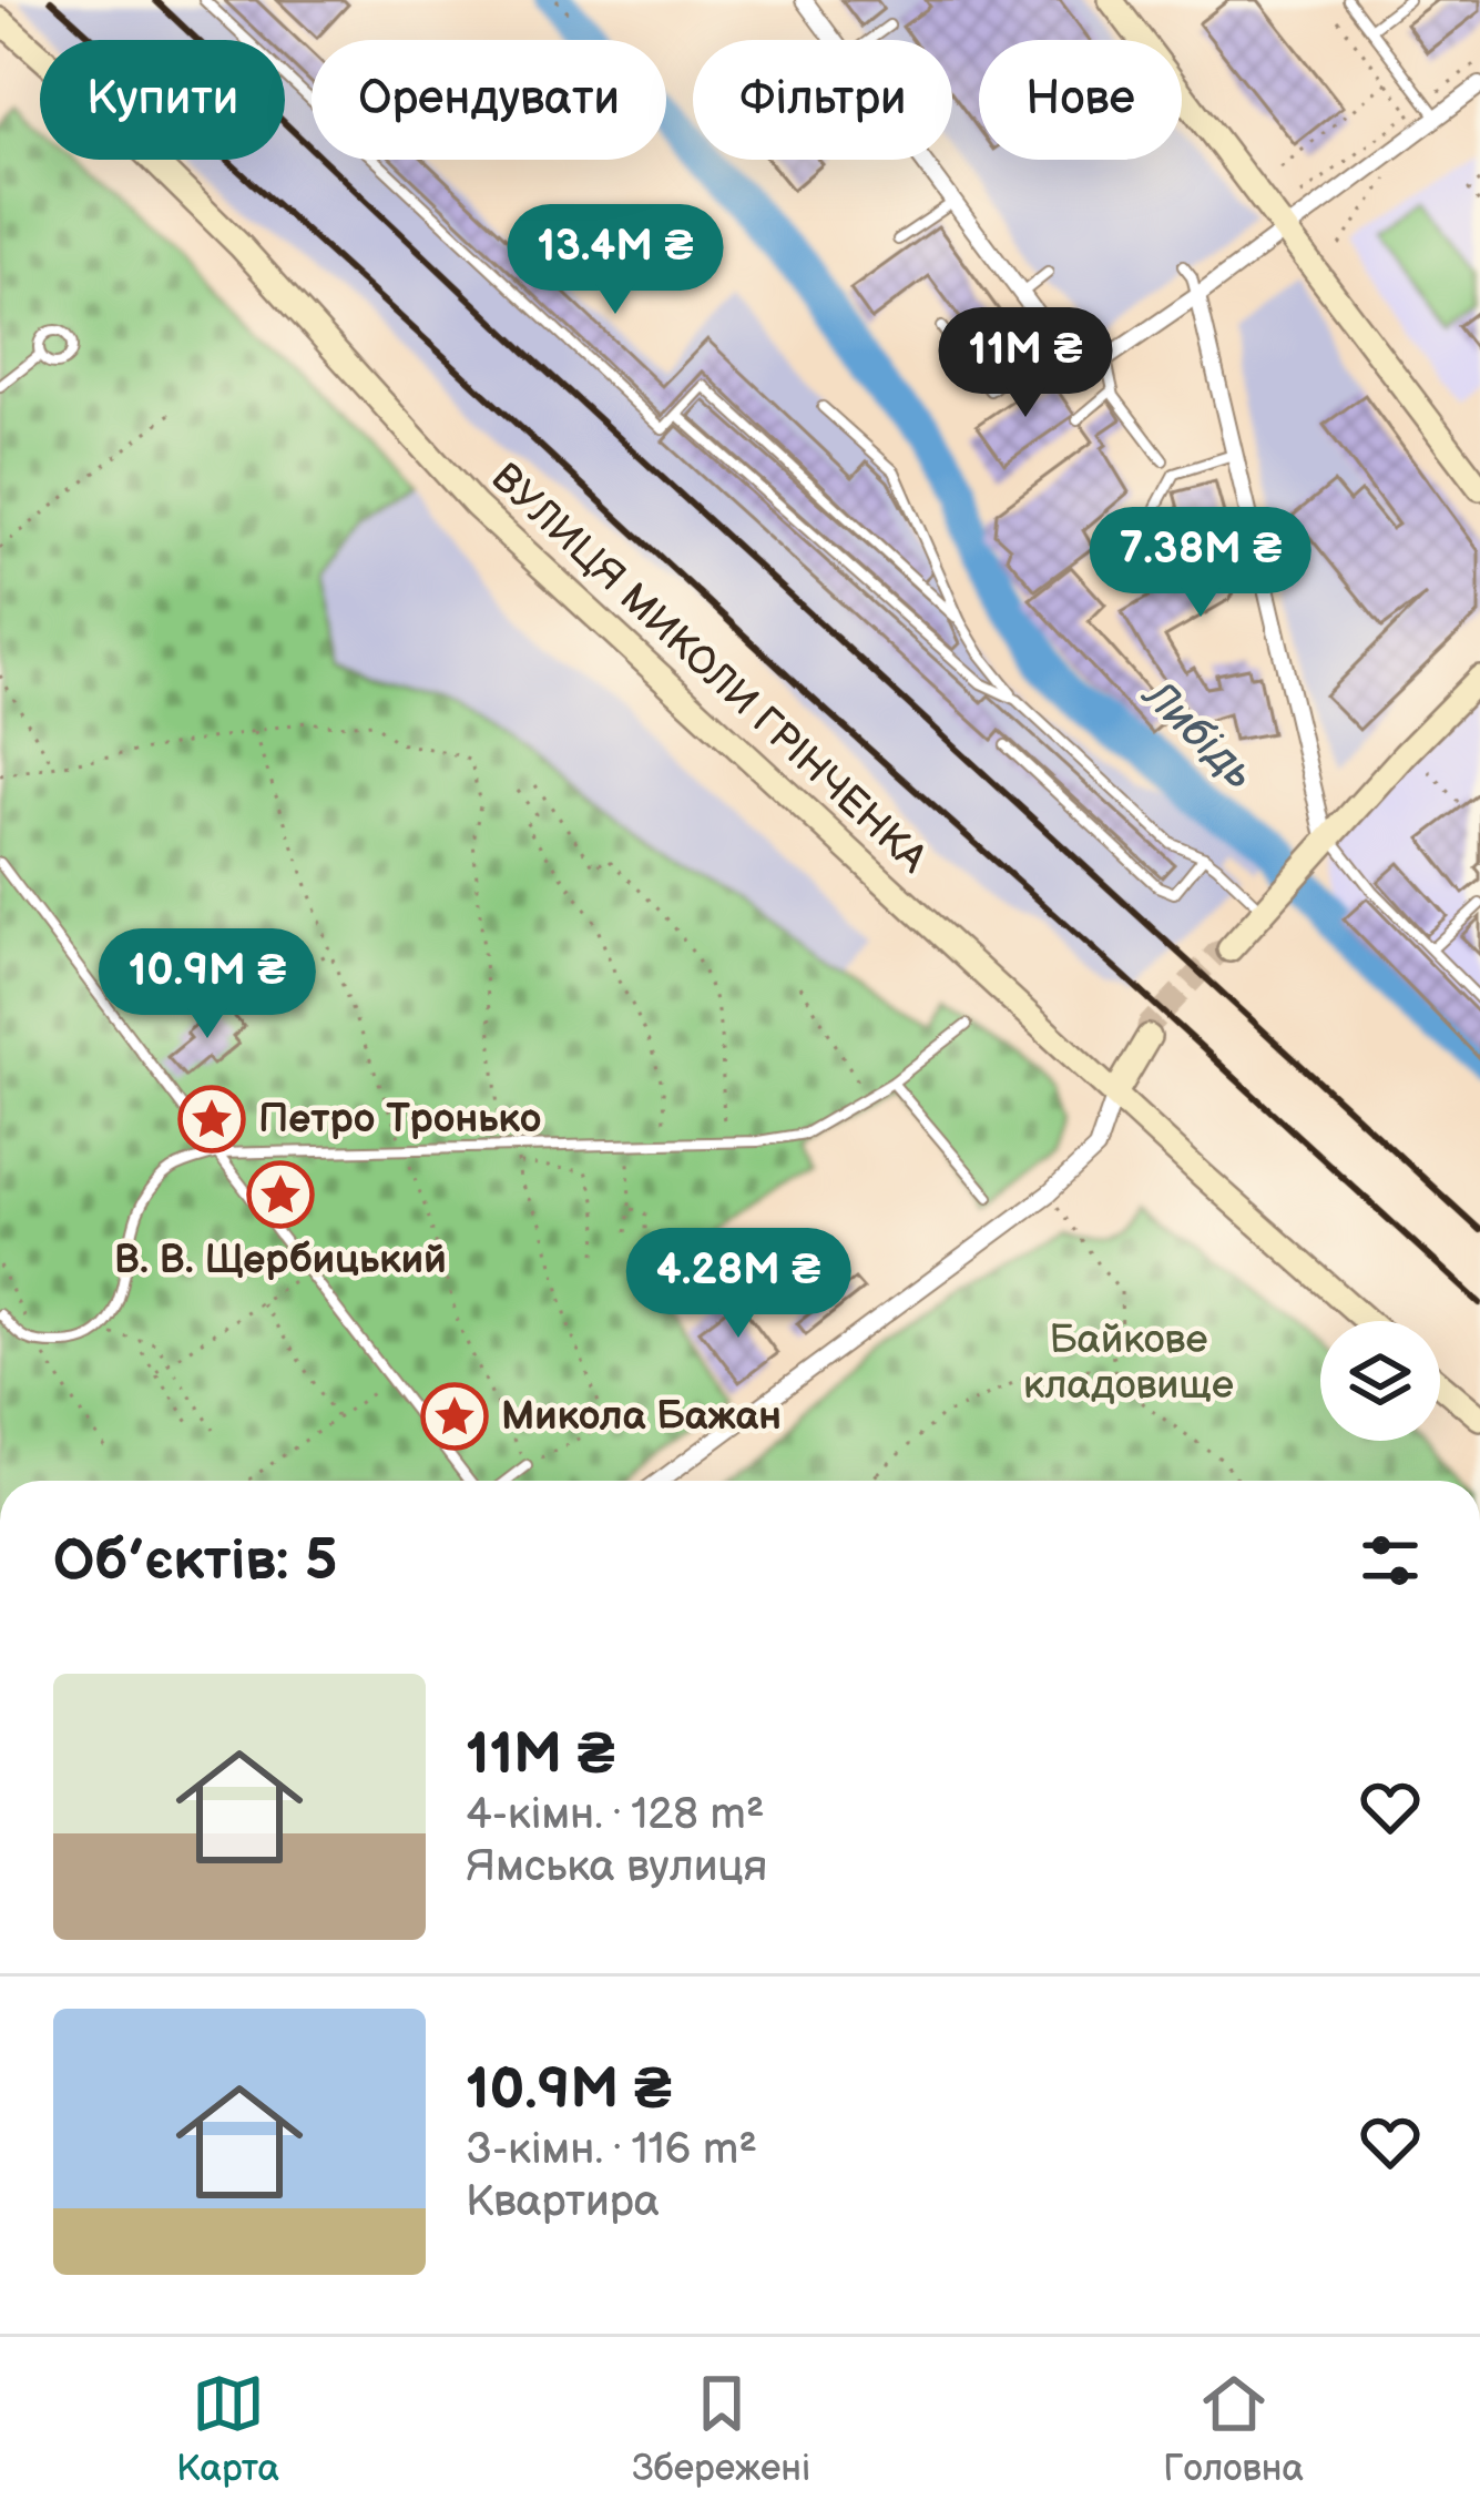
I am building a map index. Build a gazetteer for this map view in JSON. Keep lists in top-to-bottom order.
{
  "streets": {
    "main road": ["ВУЛИЦЯ МИКОЛИ ГРІНЧЕНКА"]
  },
  "water": ["Либідь"],
  "parks": ["Байкове кладовище"],
  "places": {
    "place": ["Петро Тронько", "В. В. Щербицький", "Микола Бажан"]
  },
  "page": {
    "chip": [
      "Купити",
      "Орендувати",
      "Фільтри",
      "Нове"
    ],
    "price": [
      "13.4M ₴",
      "11M ₴",
      "7.38M ₴",
      "10.9M ₴",
      "4.28M ₴"
    ],
    "heading": "Об’єктів: 5",
    "list": [
      {
        "name": "11M ₴",
        "note": "4-кімн. · 128 m² · Ямська вулиця"
      },
      {
        "name": "10.9M ₴",
        "note": "3-кімн. · 116 m² · Квартира"
      }
    ],
    "tabs": ["Карта", "Збережені", "Головна"]
  }
}
